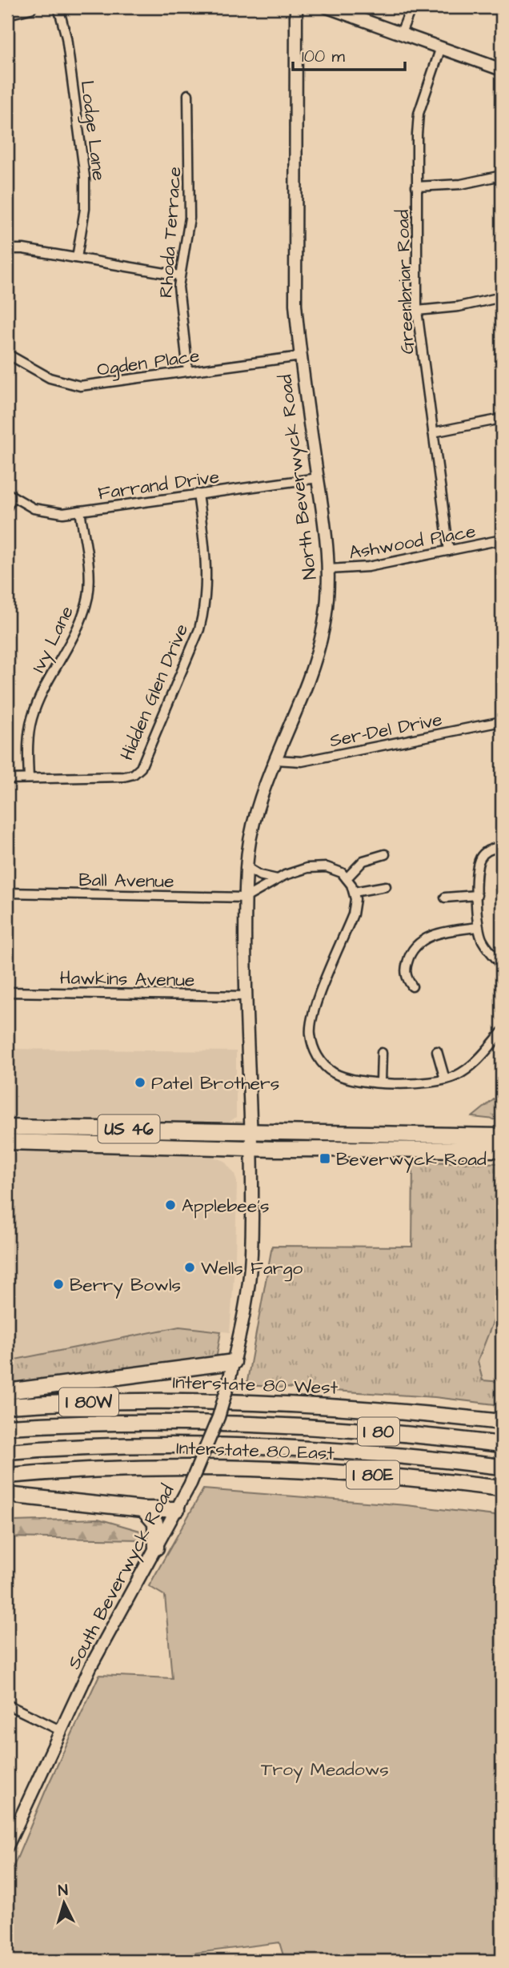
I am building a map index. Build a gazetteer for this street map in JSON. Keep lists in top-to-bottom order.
{
  "streets": {
    "highway": [
      "US 46",
      "Interstate 80 West",
      "I 80W",
      "I 80",
      "Interstate 80 East",
      "I 80E"
    ],
    "street": [
      "Lodge Lane",
      "Rhoda Terrace",
      "Greenbriar Road",
      "Ogden Place",
      "North Beverwyck Road",
      "Farrand Drive",
      "Ashwood Place",
      "Ivy Lane",
      "Hidden Glen Drive",
      "Ser-Del Drive",
      "Ball Avenue",
      "Hawkins Avenue",
      "South Beverwyck Road"
    ]
  },
  "crossings": [
    ["Rhoda Terrace", "Ogden Place"],
    ["Greenbriar Road", "Ashwood Place"],
    ["Ogden Place", "North Beverwyck Road"],
    ["North Beverwyck Road", "Farrand Drive"],
    ["North Beverwyck Road", "Ashwood Place"],
    ["North Beverwyck Road", "Ser-Del Drive"],
    ["North Beverwyck Road", "Ball Avenue"],
    ["North Beverwyck Road", "Hawkins Avenue"],
    ["North Beverwyck Road", "US 46"],
    ["North Beverwyck Road", "South Beverwyck Road"],
    ["Farrand Drive", "Ivy Lane"],
    ["Farrand Drive", "Hidden Glen Drive"],
    ["Ivy Lane", "Hidden Glen Drive"],
    ["US 46", "South Beverwyck Road"]
  ],
  "parks": ["Troy Meadows"],
  "places": {
    "other": [
      "Patel Brothers",
      "Applebee's",
      "Wells Fargo",
      "Berry Bowls"
    ],
    "transit": ["Beverwyck Road"]
  },
  "scale_bar": "100 m",
  "north": "top"
}
